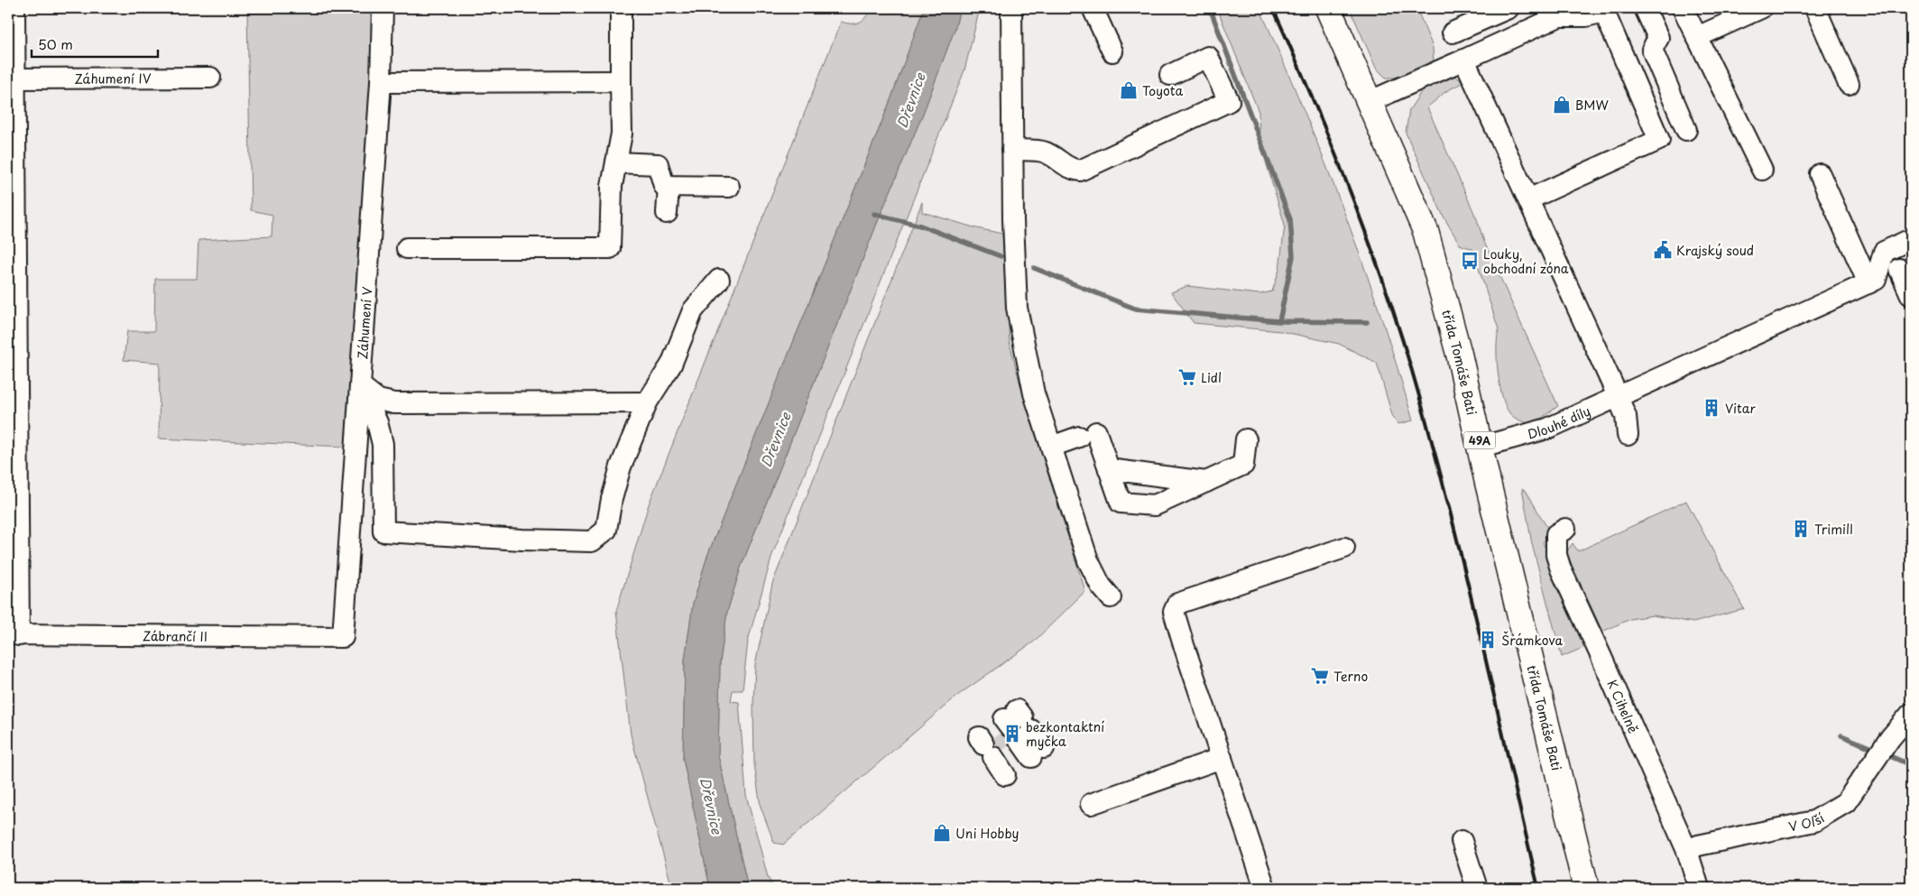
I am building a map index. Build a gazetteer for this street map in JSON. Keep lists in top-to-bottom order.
{
  "streets": {
    "main road": ["třída Tomáše Bati", "49A"],
    "street": [
      "Záhumení IV",
      "Záhumení V",
      "Dlouhé díly",
      "Zábrančí II",
      "K Cihelně",
      "V Olší"
    ]
  },
  "crossings": [
    ["Záhumení V", "Zábrančí II"],
    ["třída Tomáše Bati", "Dlouhé díly"],
    ["K Cihelně", "V Olší"]
  ],
  "water": ["Dřevnice"],
  "places": {
    "shop": ["Toyota", "BMW", "Uni Hobby"],
    "public building": ["Krajský soud"],
    "bus stop": ["Louky, obchodní zóna"],
    "supermarket": ["Lidl", "Terno"],
    "building": [
      "Vitar",
      "Trimill",
      "Šrámkova",
      "bezkontaktní myčka"
    ]
  },
  "scale_bar": "50 m"
}
